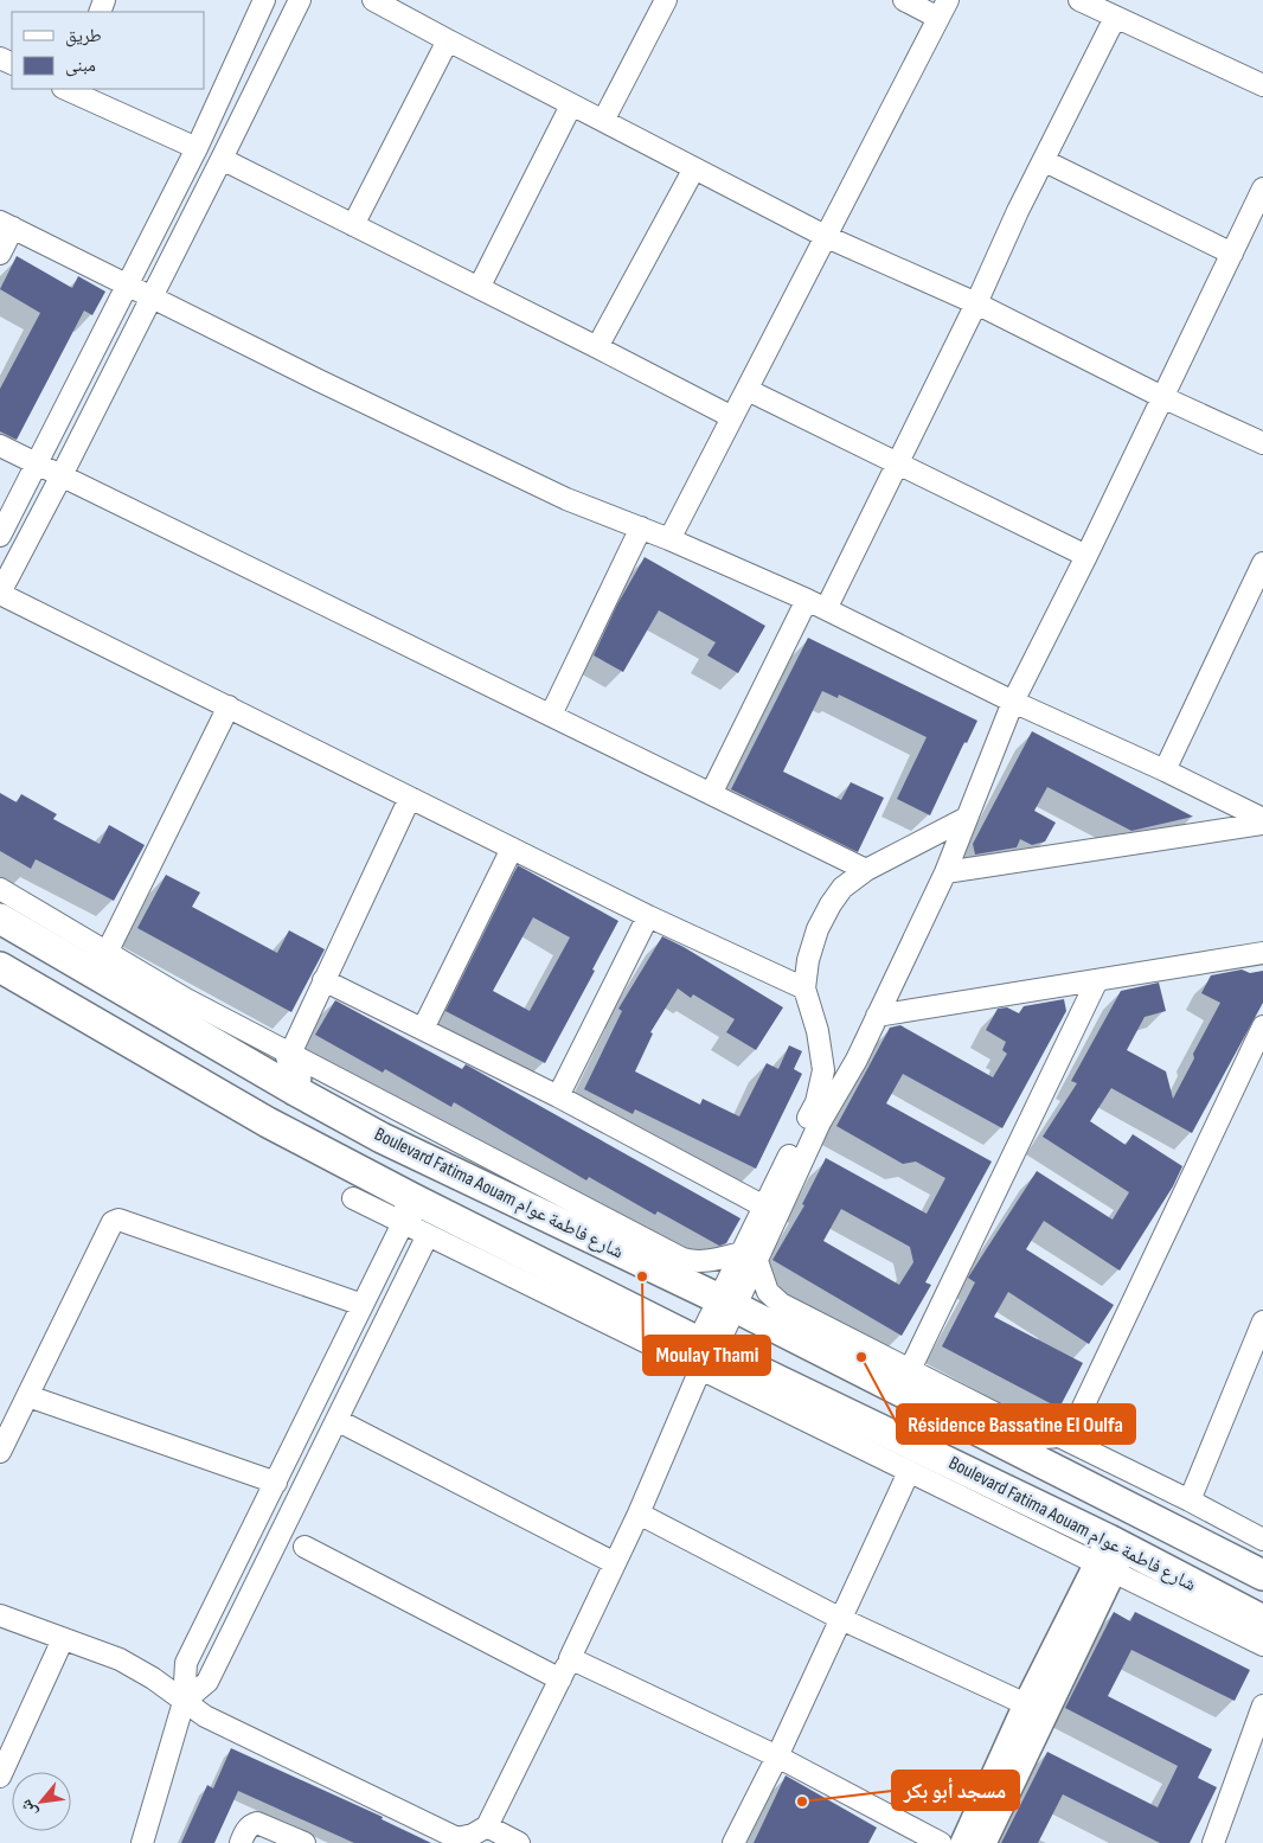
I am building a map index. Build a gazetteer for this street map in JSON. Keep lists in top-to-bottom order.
{
  "streets": {
    "main road": ["Boulevard Fatima Aouam شارع فاطمة عوام"]
  },
  "places": ["Moulay Thami", "Résidence Bassatine El Oulfa", "مسجد أبو بكر"],
  "legend": ["طريق", "مبنى"],
  "north": "bottom left"
}
